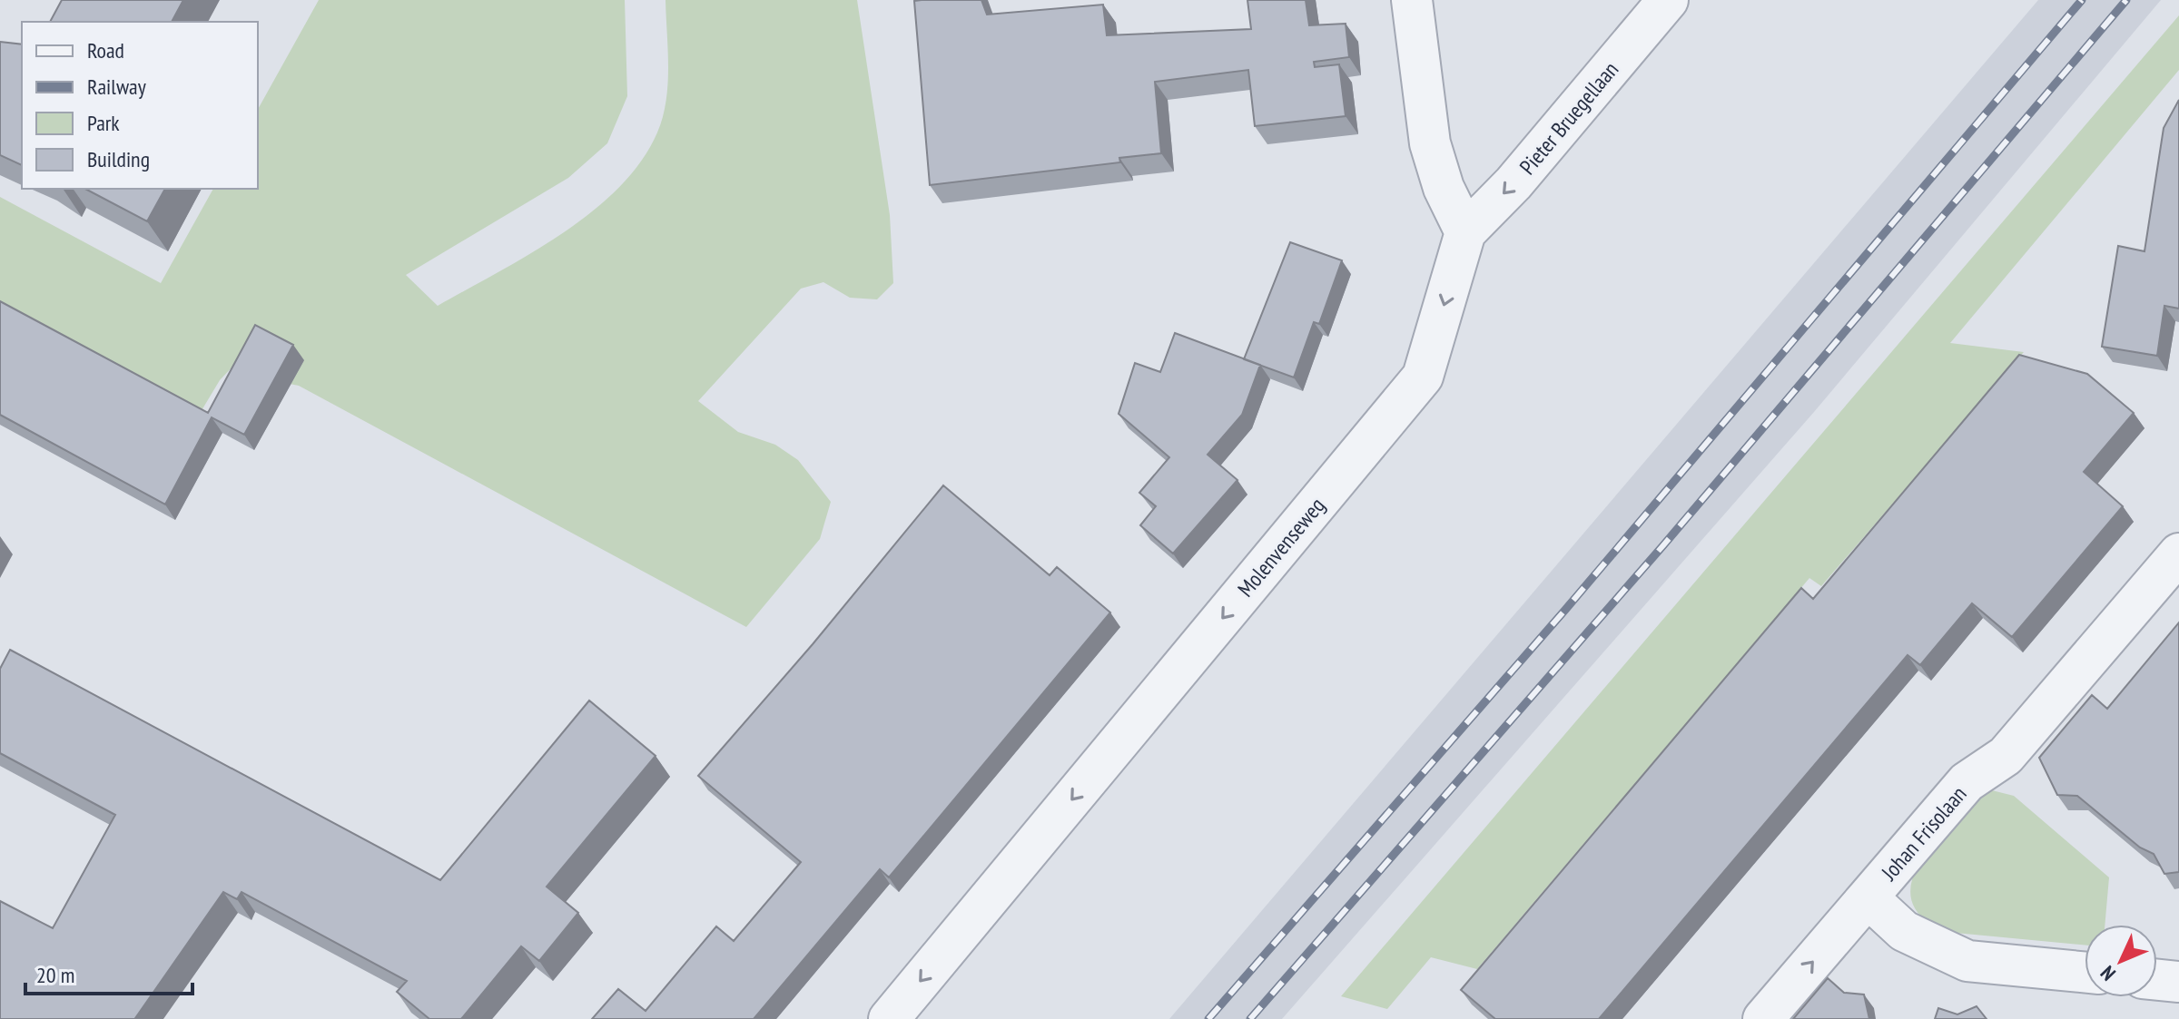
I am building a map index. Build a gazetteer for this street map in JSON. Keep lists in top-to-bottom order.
{
  "streets": {
    "street": ["Pieter Bruegellaan", "Molenvenseweg", "Johan Frisolaan"]
  },
  "crossings": [
    ["Pieter Bruegellaan", "Molenvenseweg"]
  ],
  "one_way": ["Pieter Bruegellaan", "Molenvenseweg"],
  "legend": [
    "Road",
    "Railway",
    "Park",
    "Building"
  ],
  "scale_bar": "20 m",
  "north": "bottom left"
}
